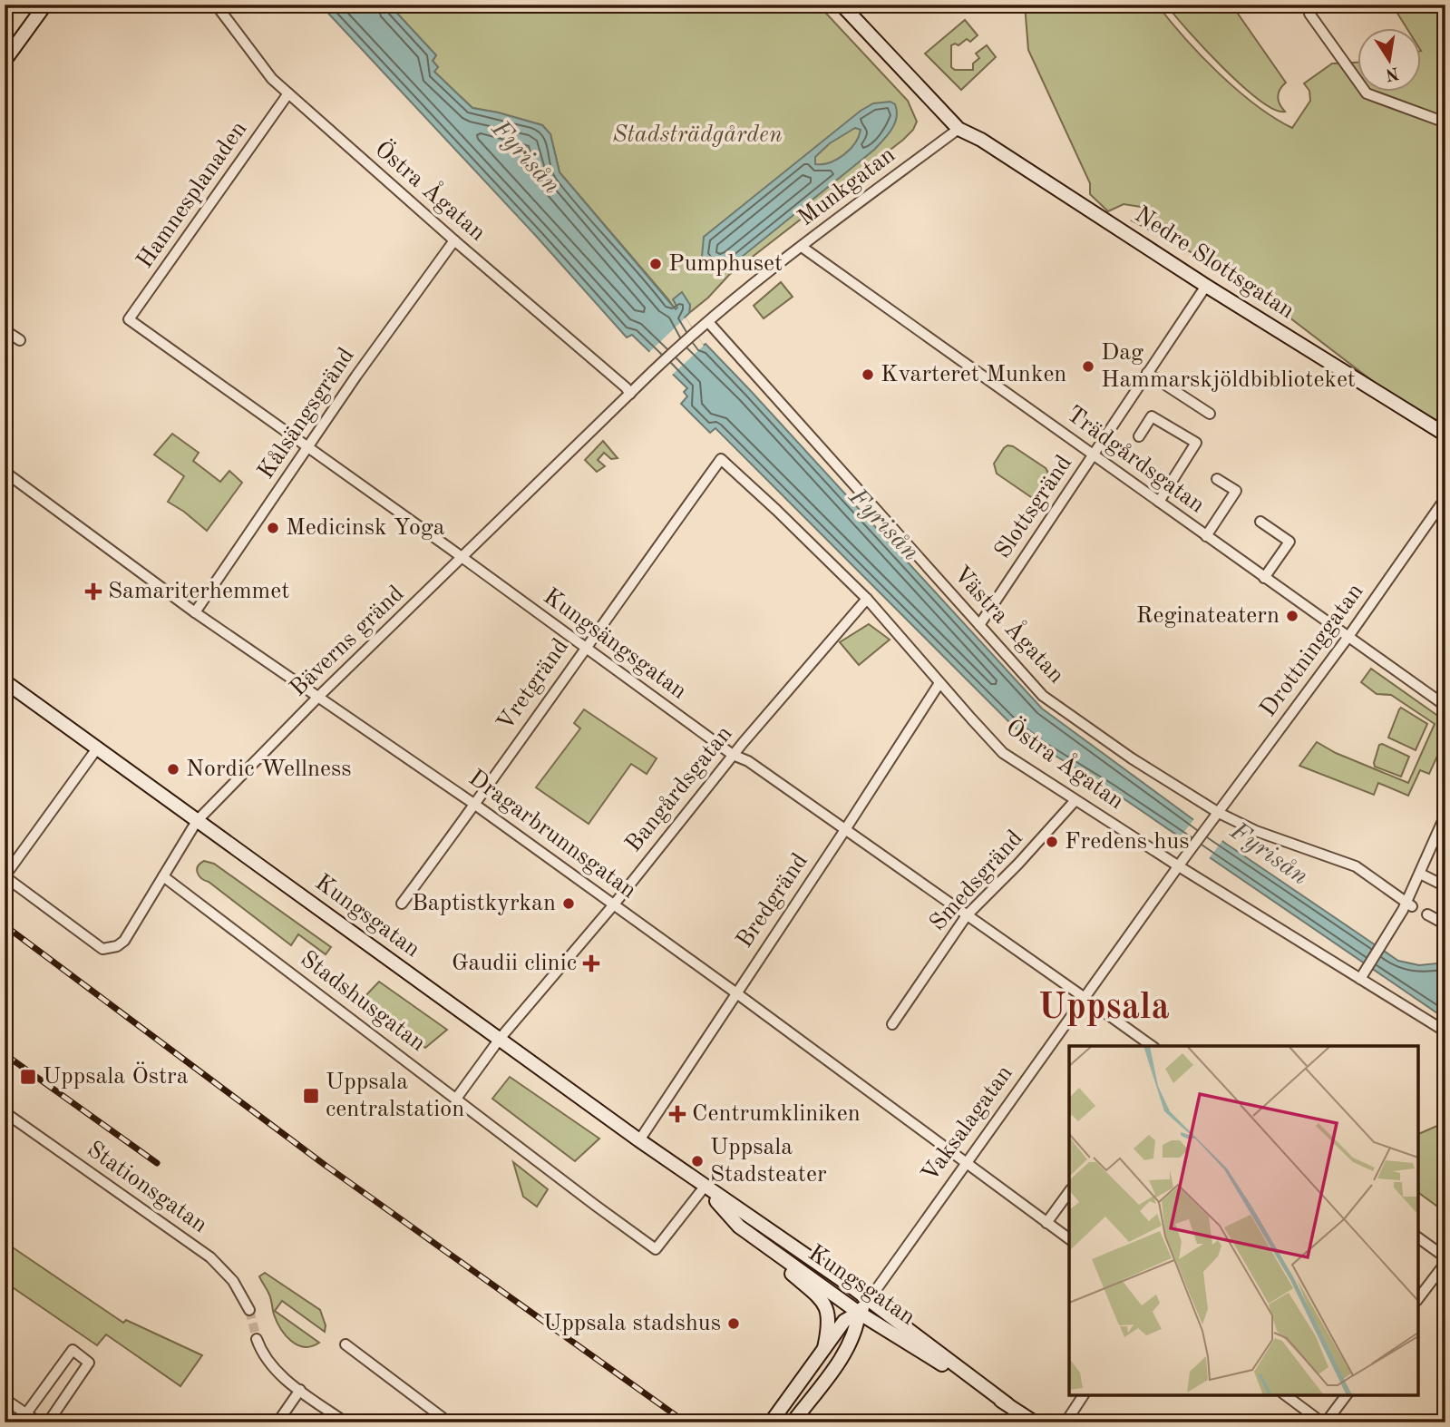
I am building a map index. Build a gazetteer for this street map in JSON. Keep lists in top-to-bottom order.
{
  "streets": {
    "main road": ["Nedre Slottsgatan", "Kungsgatan", "Vaksalagatan"],
    "street": [
      "Munkgatan",
      "Östra Ågatan",
      "Hamnesplanaden",
      "Kålsängsgränd",
      "Trädgårdsgatan",
      "Slottsgränd",
      "Västra Ågatan",
      "Bäverns gränd",
      "Kungsängsgatan",
      "Drottninggatan",
      "Vretgränd",
      "Bangårdsgatan",
      "Dragarbrunnsgatan",
      "Smedsgränd",
      "Bredgränd",
      "Stadshusgatan",
      "Stationsgatan"
    ]
  },
  "crossings": [
    ["Munkgatan", "Nedre Slottsgatan"],
    ["Munkgatan", "Trädgårdsgatan"],
    ["Munkgatan", "Västra Ågatan"],
    ["Munkgatan", "Bäverns gränd"],
    ["Östra Ågatan", "Hamnesplanaden"],
    ["Östra Ågatan", "Kålsängsgränd"],
    ["Östra Ågatan", "Bäverns gränd"],
    ["Östra Ågatan", "Drottninggatan"],
    ["Östra Ågatan", "Vretgränd"],
    ["Östra Ågatan", "Bangårdsgatan"],
    ["Östra Ågatan", "Smedsgränd"],
    ["Östra Ågatan", "Bredgränd"],
    ["Östra Ågatan", "Vaksalagatan"],
    ["Hamnesplanaden", "Kungsängsgatan"],
    ["Nedre Slottsgatan", "Slottsgränd"],
    ["Kålsängsgränd", "Kungsängsgatan"],
    ["Kålsängsgränd", "Dragarbrunnsgatan"],
    ["Trädgårdsgatan", "Slottsgränd"],
    ["Trädgårdsgatan", "Drottninggatan"],
    ["Slottsgränd", "Västra Ågatan"],
    ["Västra Ågatan", "Drottninggatan"],
    ["Bäverns gränd", "Kungsängsgatan"],
    ["Bäverns gränd", "Dragarbrunnsgatan"],
    ["Bäverns gränd", "Kungsgatan"],
    ["Bäverns gränd", "Stadshusgatan"],
    ["Kungsängsgatan", "Vretgränd"],
    ["Kungsängsgatan", "Bangårdsgatan"],
    ["Kungsängsgatan", "Smedsgränd"],
    ["Kungsängsgatan", "Bredgränd"],
    ["Drottninggatan", "Vaksalagatan"],
    ["Vretgränd", "Dragarbrunnsgatan"],
    ["Bangårdsgatan", "Dragarbrunnsgatan"],
    ["Bangårdsgatan", "Kungsgatan"],
    ["Bangårdsgatan", "Stadshusgatan"],
    ["Dragarbrunnsgatan", "Bredgränd"],
    ["Dragarbrunnsgatan", "Vaksalagatan"],
    ["Bredgränd", "Kungsgatan"],
    ["Kungsgatan", "Stadshusgatan"],
    ["Kungsgatan", "Vaksalagatan"]
  ],
  "districts": ["Uppsala"],
  "water": ["Fyrisån"],
  "parks": ["Stadsträdgården"],
  "places": {
    "other": [
      "Pumphuset",
      "Dag Hammarskjöldbiblioteket",
      "Kvarteret Munken",
      "Medicinsk Yoga",
      "Reginateatern",
      "Nordic Wellness",
      "Fredens hus",
      "Baptistkyrkan",
      "Uppsala Stadsteater",
      "Uppsala stadshus"
    ],
    "health": ["Samariterhemmet", "Gaudii clinic", "Centrumkliniken"],
    "transit": ["Uppsala Östra", "Uppsala centralstation"]
  },
  "north": "bottom"
}
